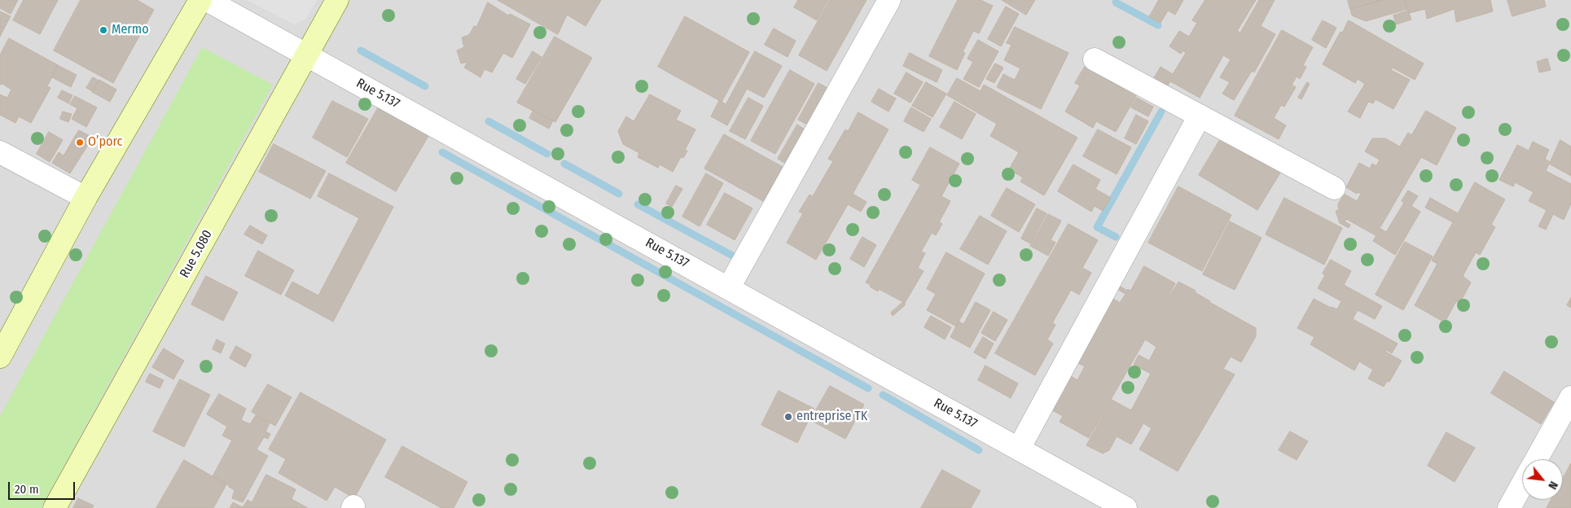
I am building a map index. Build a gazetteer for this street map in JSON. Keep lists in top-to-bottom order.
{
  "streets": {
    "main road": ["Rue 5.080"],
    "street": ["Rue 5.137"]
  },
  "crossings": [
    ["Rue 5.137", "Rue 5.080"]
  ],
  "places": ["Mermo", "O’porc", "entreprise TK"],
  "scale_bar": "20 m",
  "north": "bottom right"
}
